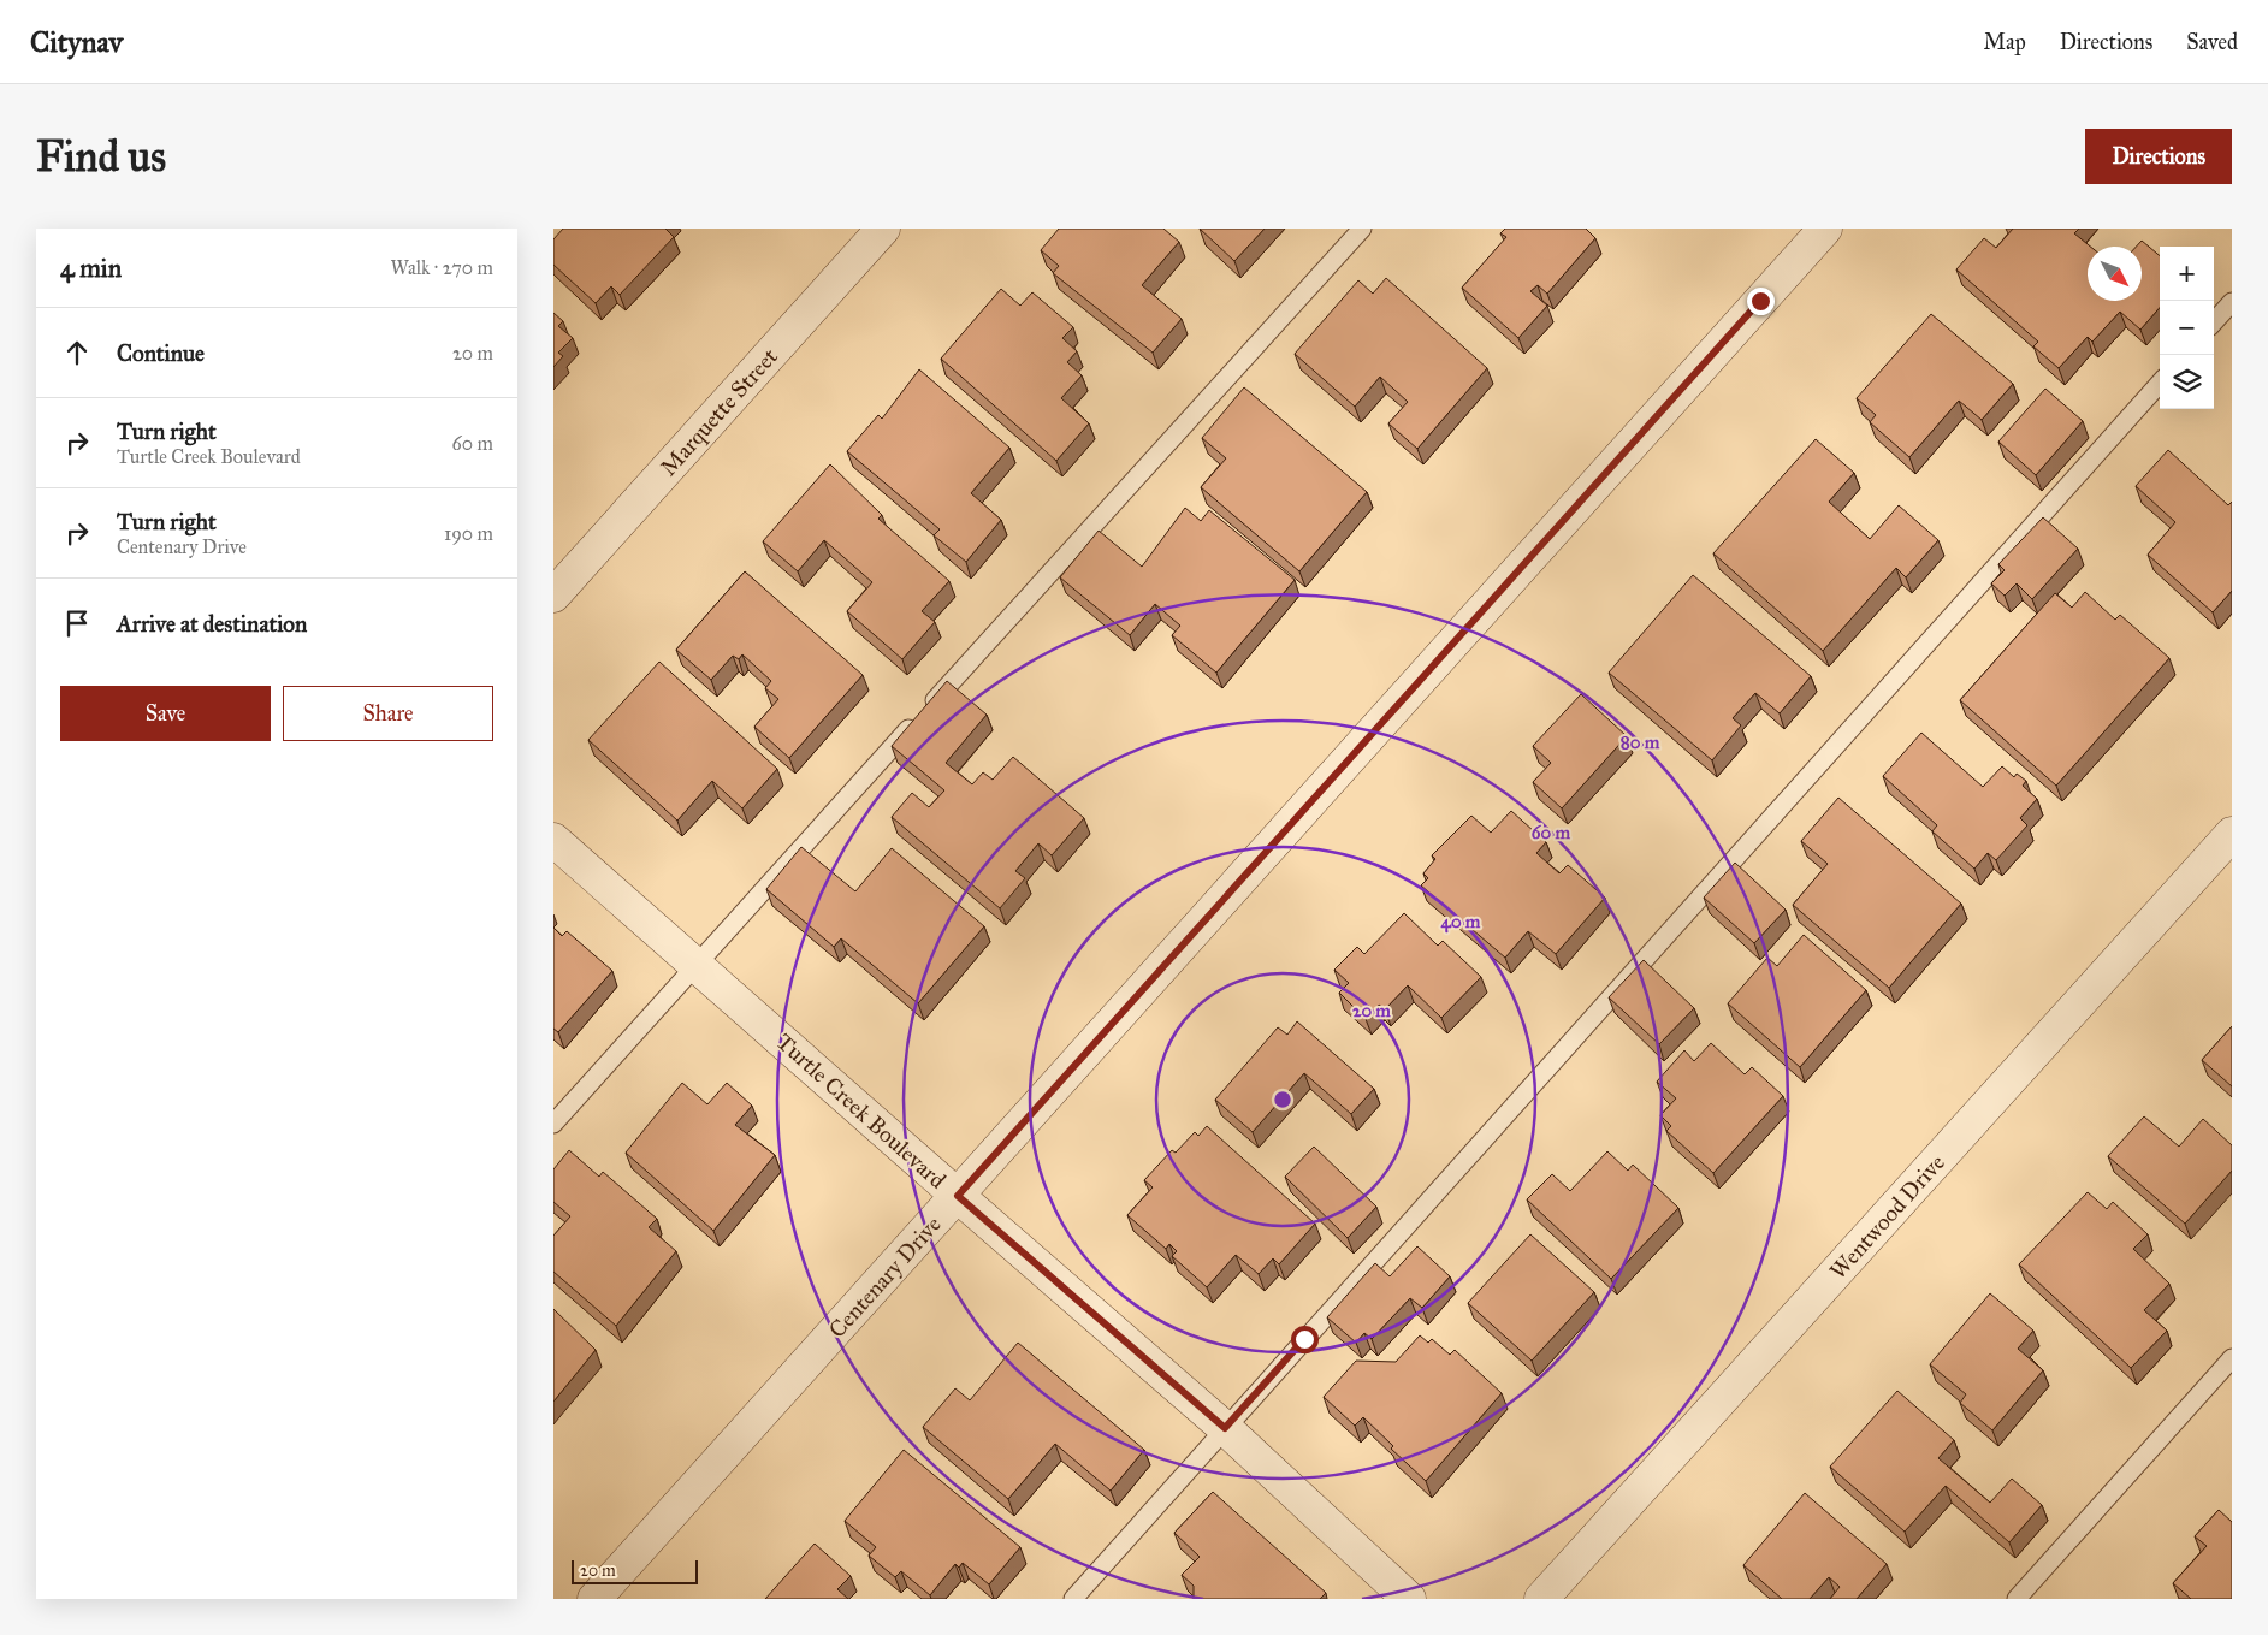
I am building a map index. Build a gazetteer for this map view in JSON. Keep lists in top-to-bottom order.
{
  "streets": {
    "street": [
      "Marquette Street",
      "Turtle Creek Boulevard",
      "Wentwood Drive",
      "Centenary Drive"
    ]
  },
  "crossings": [
    ["Turtle Creek Boulevard", "Centenary Drive"]
  ],
  "scale_bar": "20 m",
  "north": "bottom right",
  "page": {
    "header": "Citynav",
    "nav": ["Map", "Directions", "Saved"],
    "buttons": [
      "Directions",
      ["Save", "Share"]
    ],
    "title": "Find us",
    "heading": ["4 min", "Walk · 270 m"],
    "map_buttons": ["+", "−"],
    "list": [
      ["Continue", "20 m"],
      ["Turn right", "Turtle Creek Boulevard", "60 m"],
      ["Turn right", "Centenary Drive", "190 m"],
      "Arrive at destination"
    ],
    "scale": "20 m"
  },
  "rings": [
    "80 m",
    "60 m",
    "40 m",
    "20 m"
  ]
}
